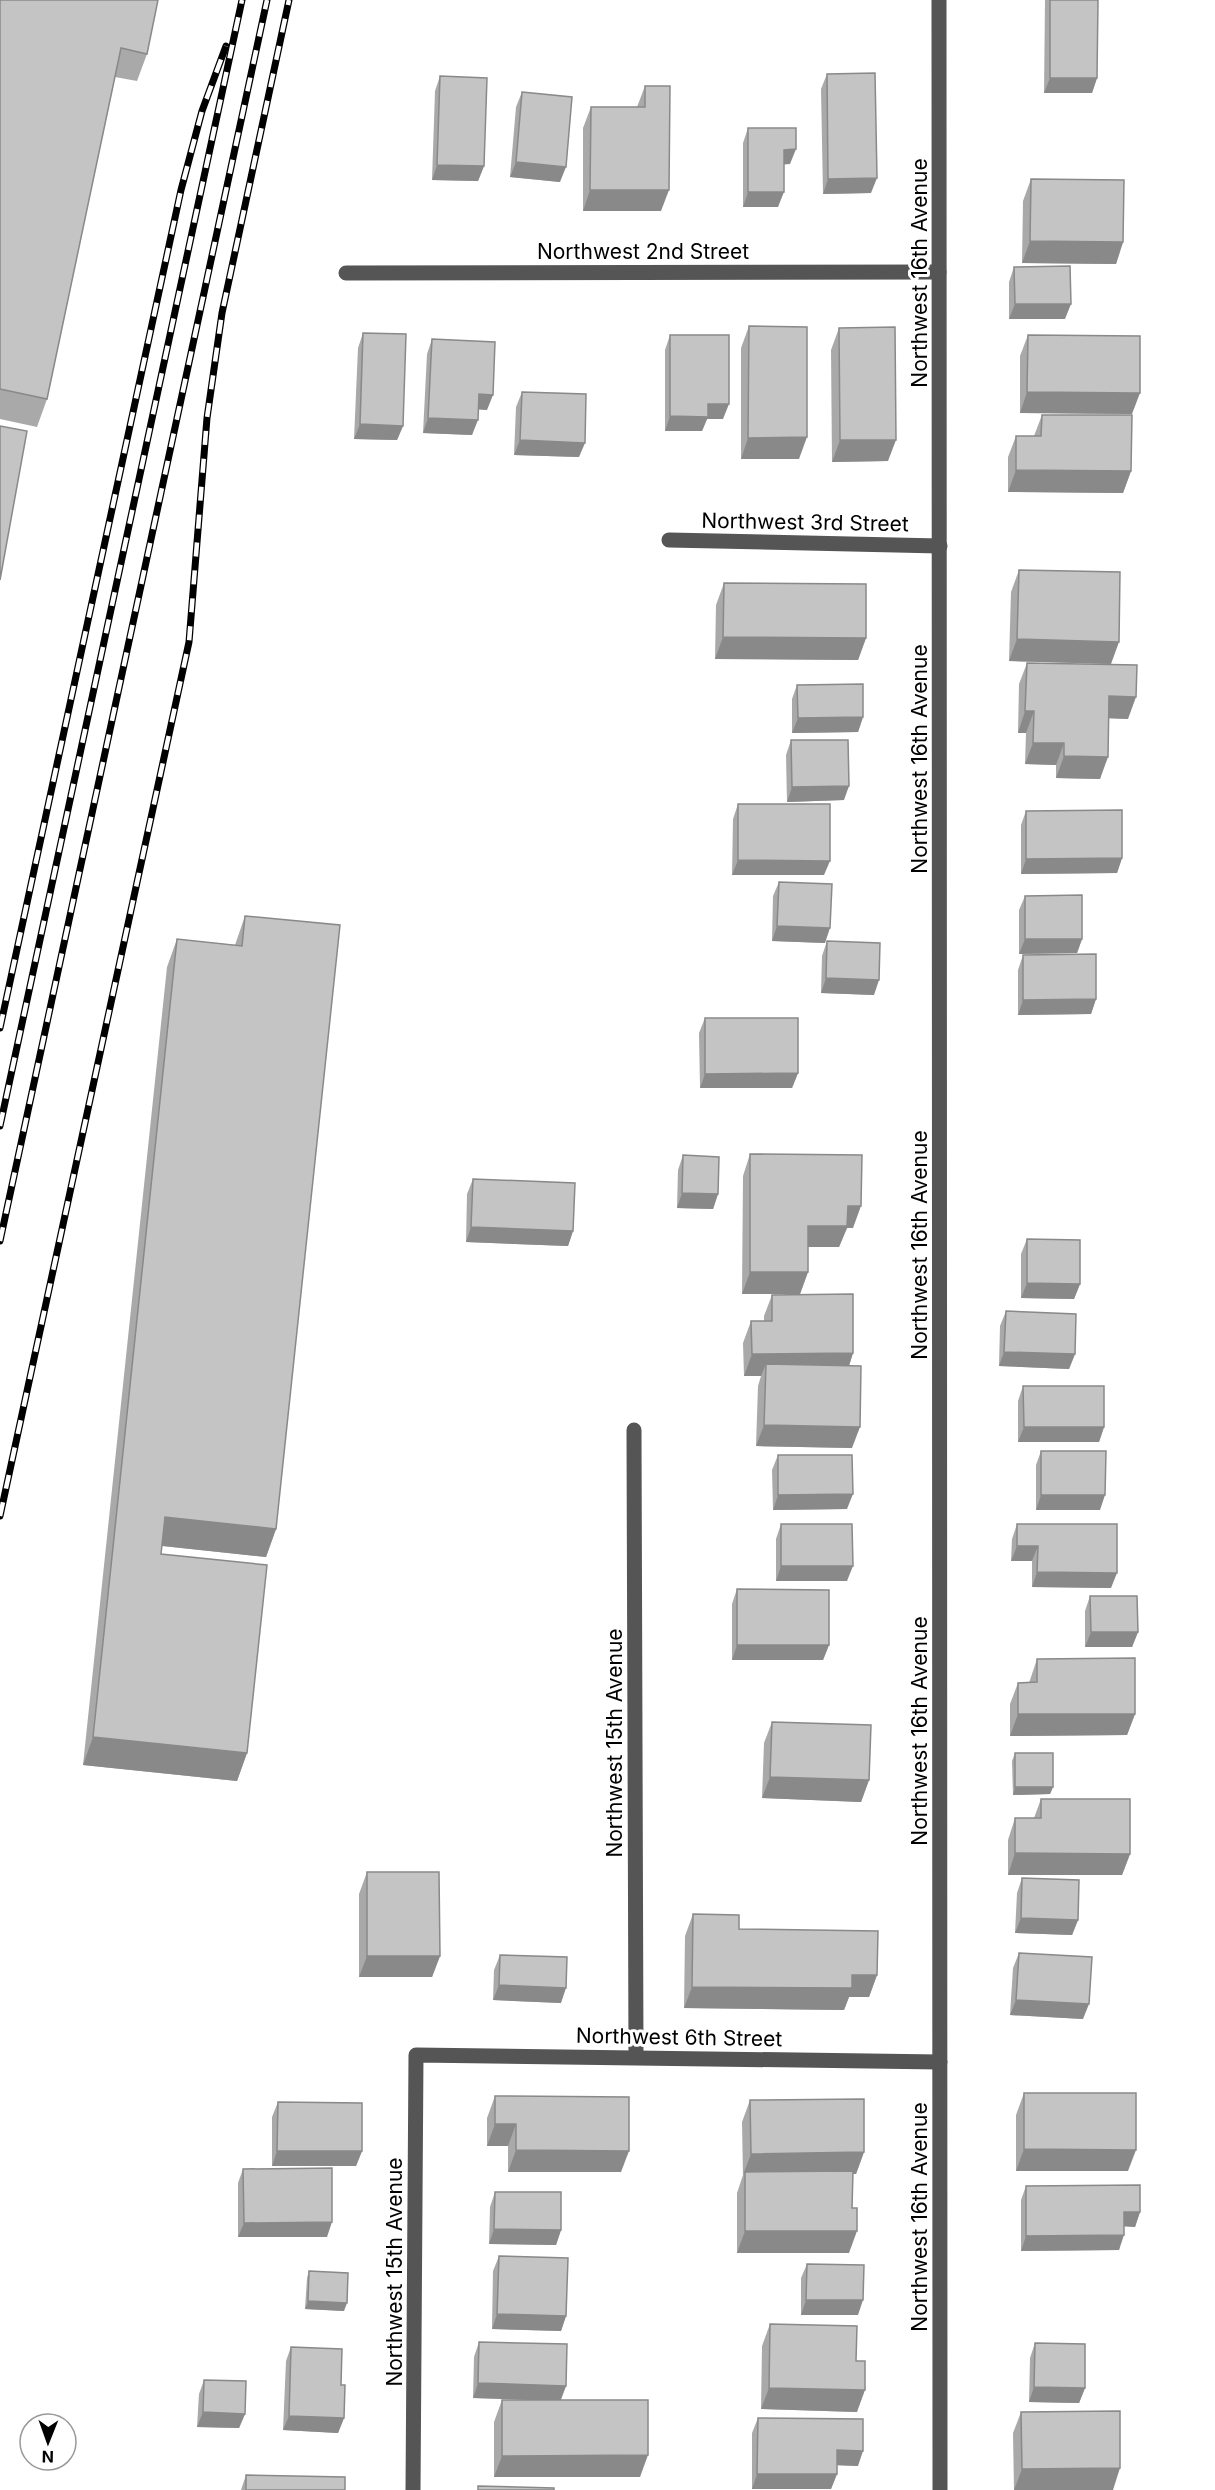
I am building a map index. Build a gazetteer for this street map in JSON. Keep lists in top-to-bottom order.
{
  "streets": {
    "street": [
      "Northwest 2nd Street",
      "Northwest 16th Avenue",
      "Northwest 3rd Street",
      "Northwest 15th Avenue",
      "Northwest 6th Street"
    ]
  },
  "crossings": [
    ["Northwest 2nd Street", "Northwest 16th Avenue"],
    ["Northwest 16th Avenue", "Northwest 3rd Street"],
    ["Northwest 16th Avenue", "Northwest 6th Street"],
    ["Northwest 15th Avenue", "Northwest 6th Street"]
  ],
  "north": "bottom"
}
